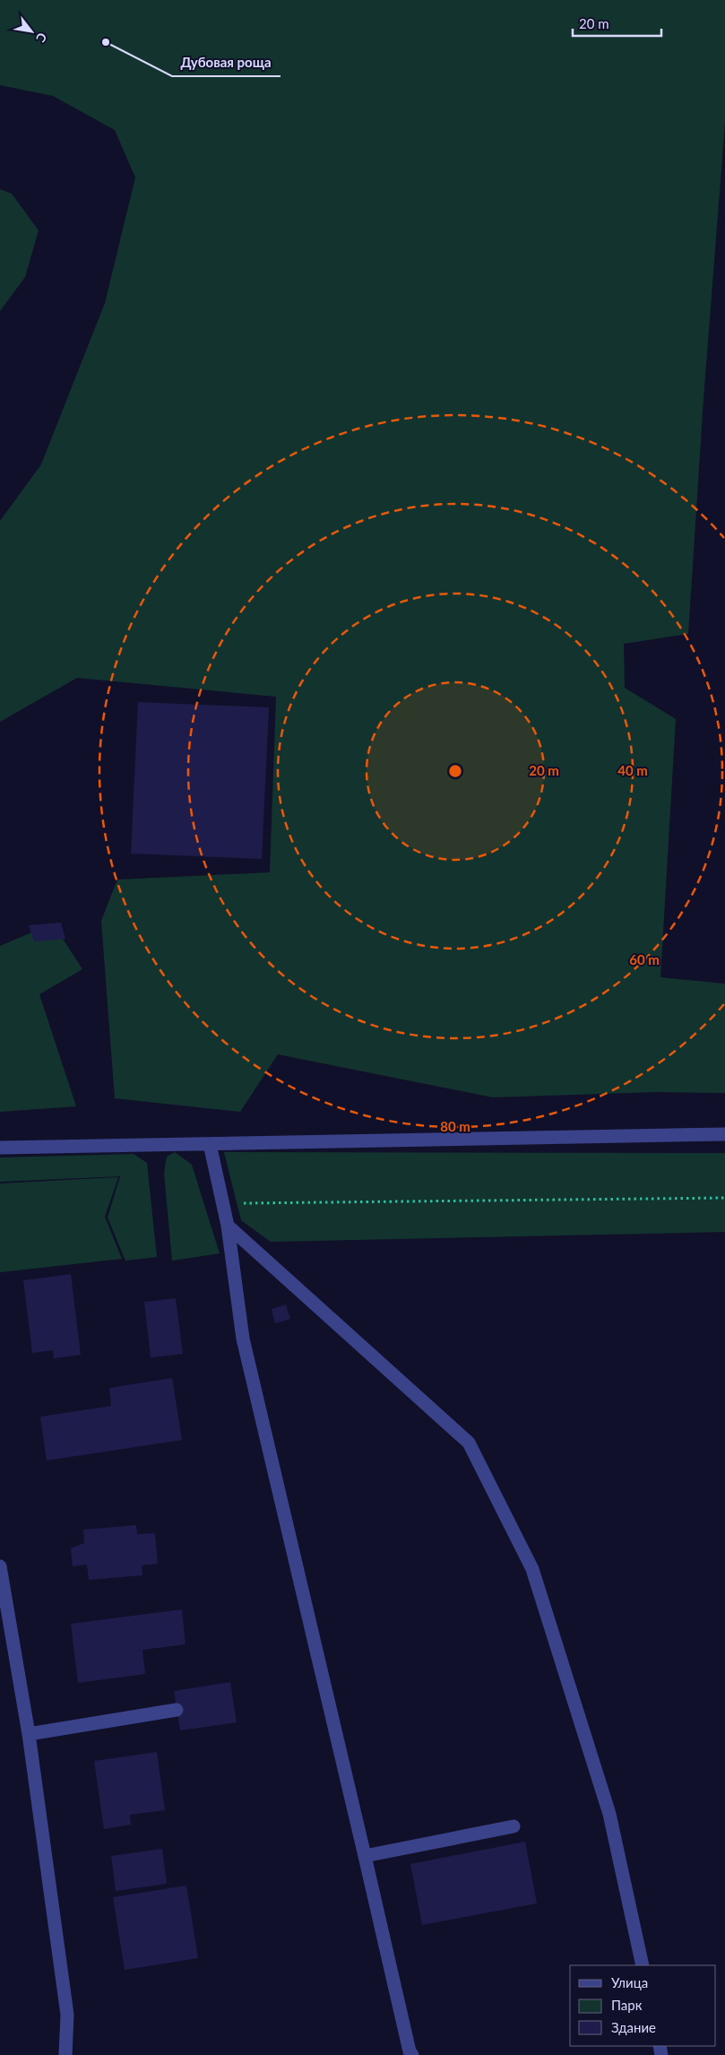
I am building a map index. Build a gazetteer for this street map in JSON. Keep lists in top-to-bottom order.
{
  "places": ["Дубовая роща"],
  "legend": ["Улица", "Парк", "Здание"],
  "scale_bar": "20 m",
  "north": "bottom right",
  "rings": [
    "20 m",
    "40 m",
    "60 m",
    "80 m"
  ]
}
